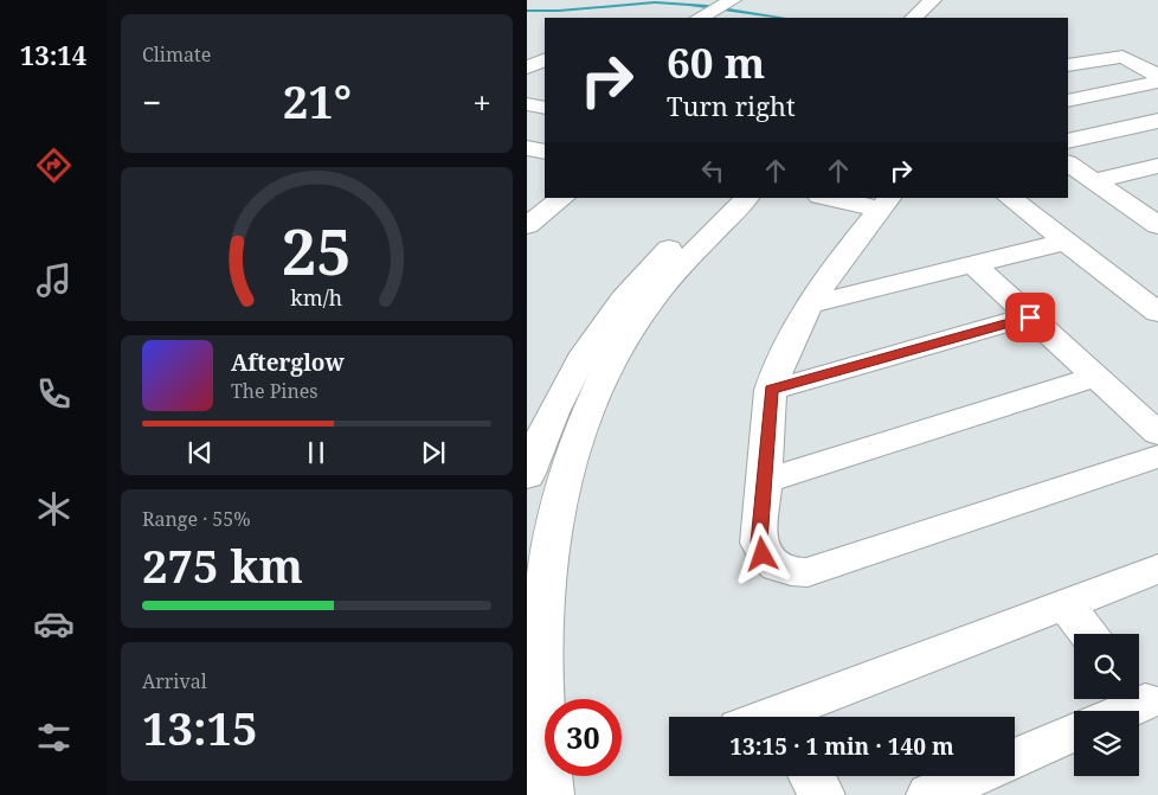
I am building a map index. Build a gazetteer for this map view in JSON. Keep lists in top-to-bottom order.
{
  "page": {
    "tabs": "13:14",
    "tile": [
      "Climate",
      ["Range · 55%", "275 km"],
      ["Arrival", "13:15"]
    ],
    "turn": ["60 m", "Turn right"],
    "heat": ["−", "21°", "+"],
    "song": ["Afterglow", "The Pines"],
    "limit": "30",
    "trip": "13:15 · 1 min · 140 m",
    "gauge": ["25", "km/h"]
  }
}
